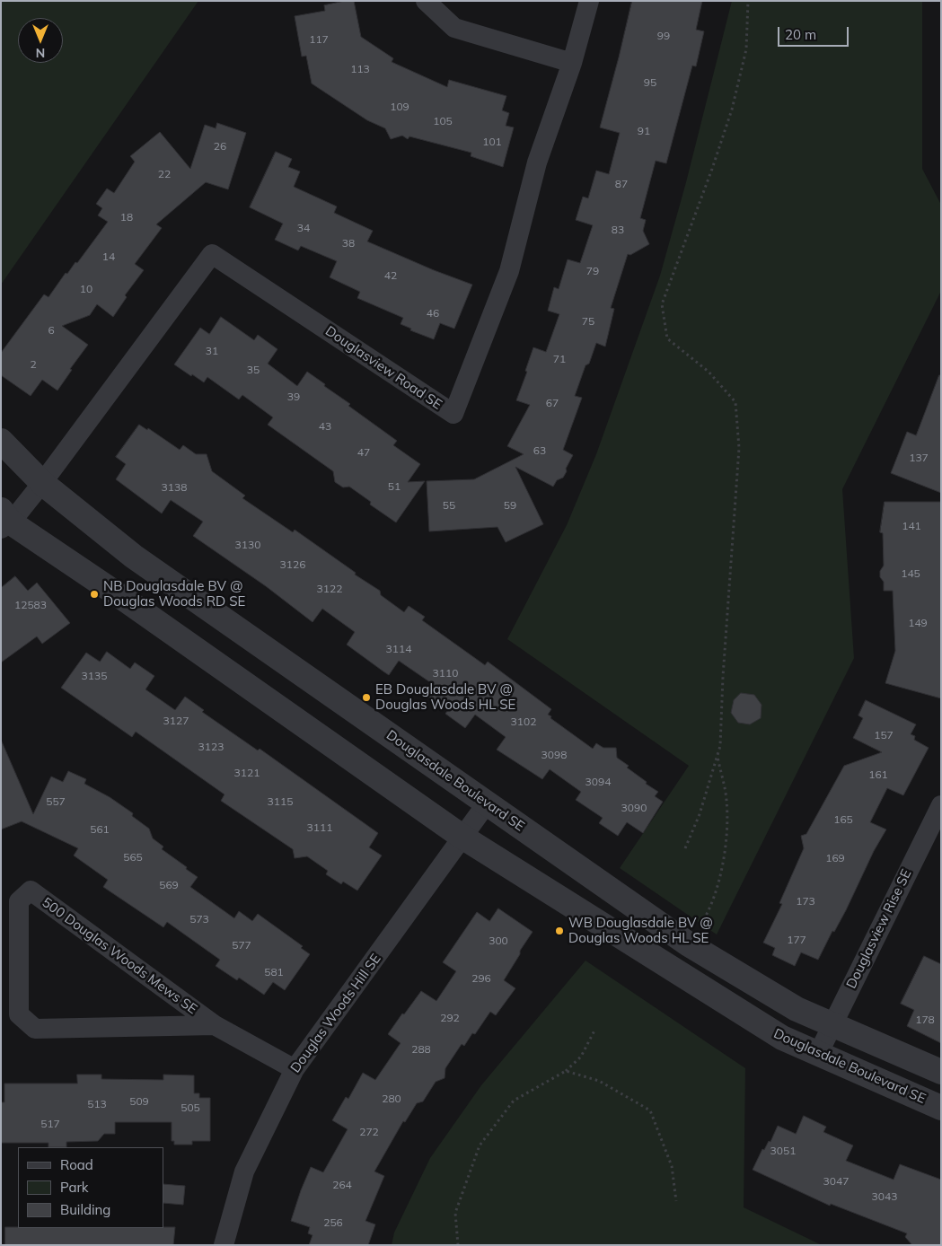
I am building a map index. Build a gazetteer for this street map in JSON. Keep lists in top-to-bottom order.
{
  "streets": {
    "street": [
      "Douglasview Road SE",
      "Douglasdale Boulevard SE",
      "Douglasview Rise SE",
      "500 Douglas Woods Mews SE",
      "Douglas Woods Hill SE"
    ]
  },
  "crossings": [
    ["Douglasview Road SE", "Douglasdale Boulevard SE"],
    ["Douglasdale Boulevard SE", "Douglasview Rise SE"],
    ["Douglasdale Boulevard SE", "Douglas Woods Hill SE"],
    ["500 Douglas Woods Mews SE", "Douglas Woods Hill SE"]
  ],
  "places": ["NB Douglasdale BV @ Douglas Woods RD SE", "EB Douglasdale BV @ Douglas Woods HL SE", "WB Douglasdale BV @ Douglas Woods HL SE"],
  "house_numbers": [
    "99",
    "117",
    "113",
    "95",
    "109",
    "105",
    "91",
    "101",
    "26",
    "22",
    "87",
    "18",
    "34",
    "83",
    "38",
    "14",
    "79",
    "42",
    "10",
    "46",
    "75",
    "6",
    "31",
    "71",
    "2",
    "35",
    "39",
    "67",
    "43",
    "63",
    "47",
    "137",
    "51",
    "3138",
    "55",
    "59",
    "141",
    "3130",
    "3126",
    "145",
    "3122",
    "12583",
    "149",
    "3114",
    "3110",
    "3135",
    "3127",
    "3102",
    "157",
    "3123",
    "3098",
    "3121",
    "161",
    "3094",
    "557",
    "3115",
    "3090",
    "165",
    "3111",
    "561",
    "565",
    "169",
    "569",
    "173",
    "573",
    "177",
    "300",
    "577",
    "581",
    "296",
    "292",
    "178",
    "288",
    "280",
    "509",
    "513",
    "505",
    "517",
    "272",
    "3051",
    "3047",
    "264",
    "3043",
    "256"
  ],
  "legend": ["Road", "Park", "Building"],
  "scale_bar": "20 m",
  "north": "bottom"
}
